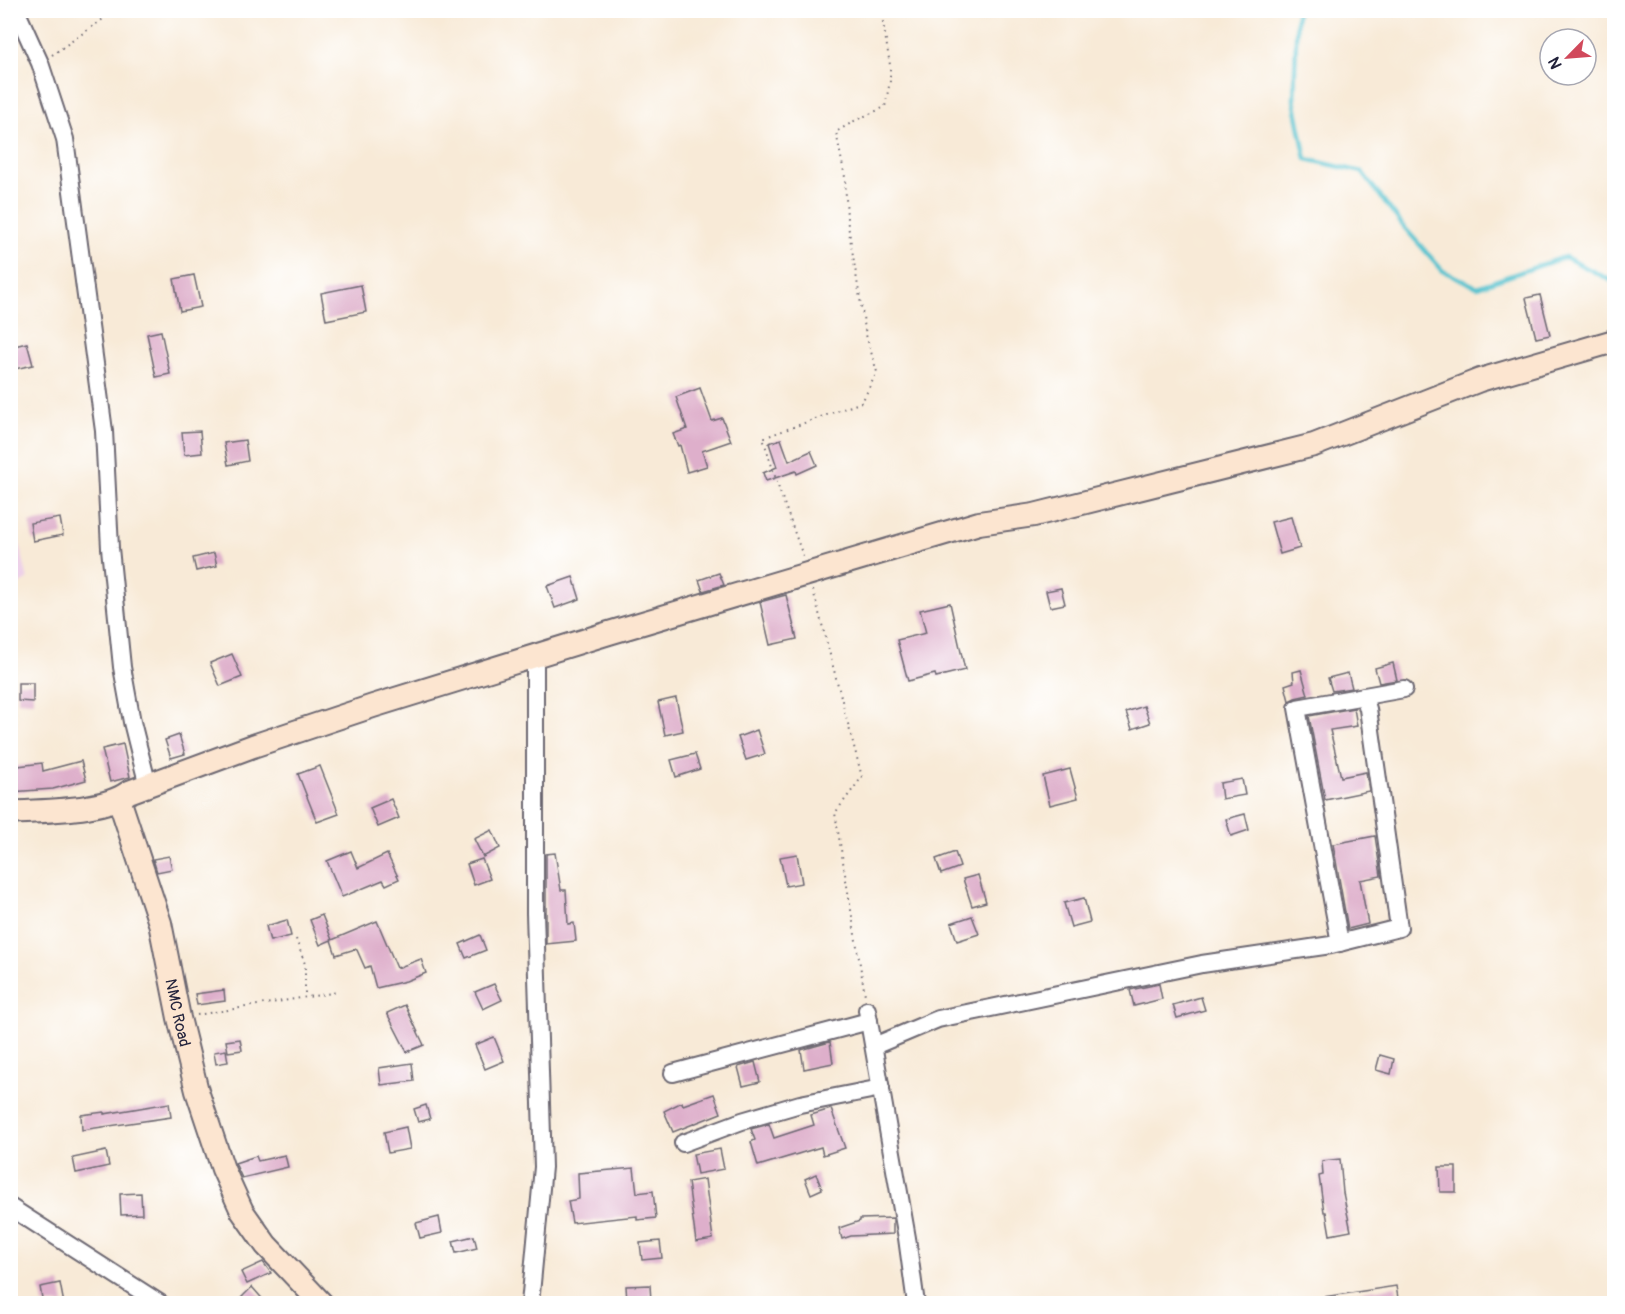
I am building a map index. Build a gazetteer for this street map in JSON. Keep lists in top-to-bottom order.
{
  "streets": {
    "street": ["NMC Road"]
  },
  "north": "bottom left"
}
